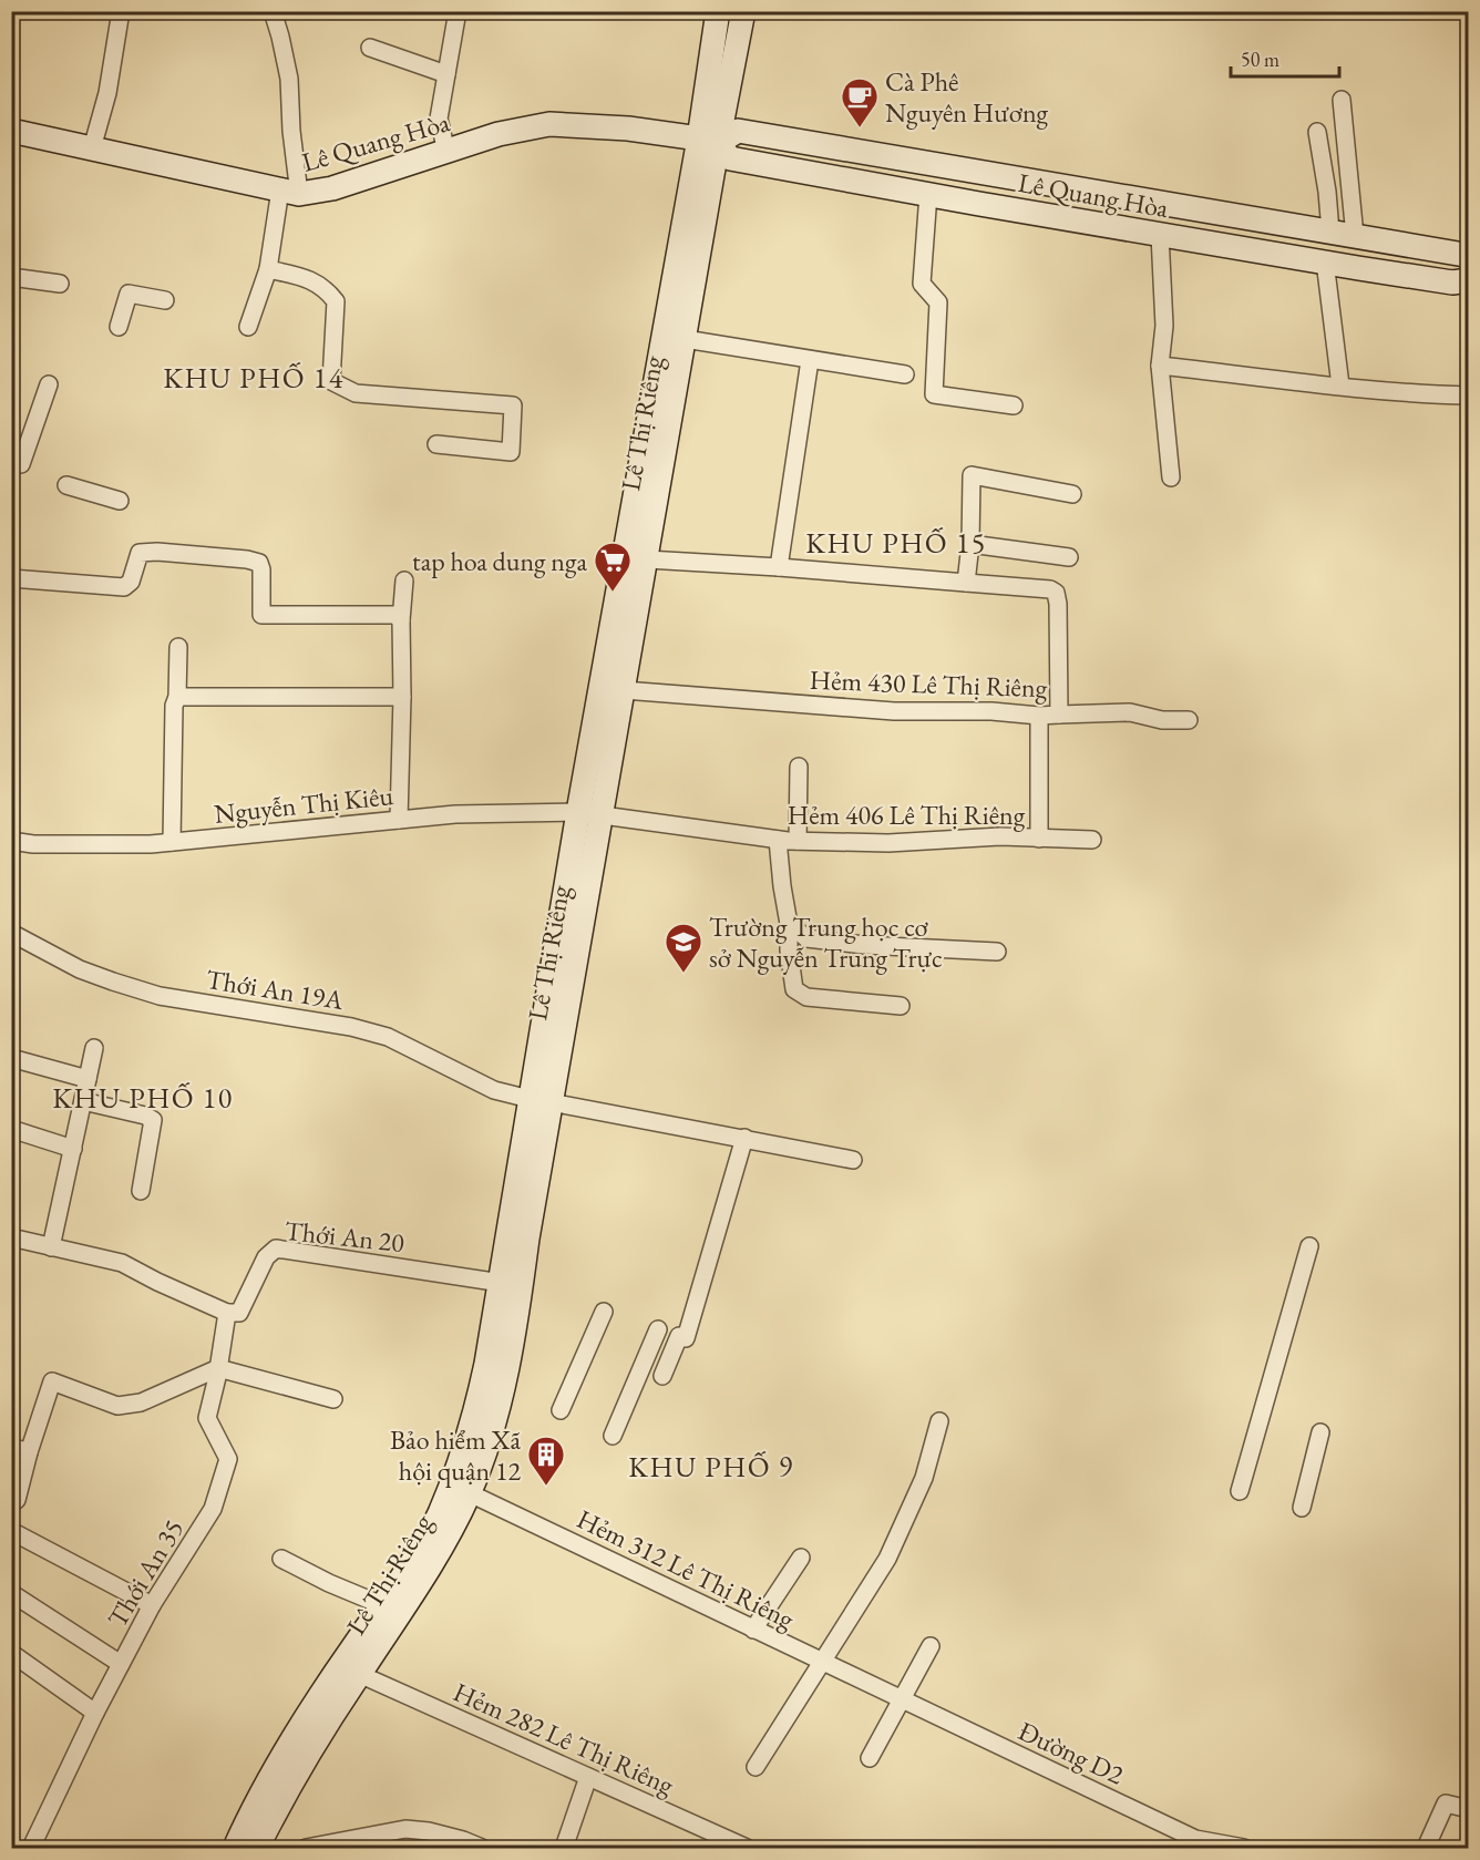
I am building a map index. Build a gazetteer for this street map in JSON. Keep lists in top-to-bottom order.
{
  "streets": {
    "street": [
      "Lê Quang Hòa",
      "Lê Thị Riêng",
      "Hẻm 430 Lê Thị Riêng",
      "Nguyễn Thị Kiêu",
      "Hẻm 406 Lê Thị Riêng",
      "Thới An 19A",
      "Thới An 20",
      "Hẻm 312 Lê Thị Riêng",
      "Thới An 35",
      "Hẻm 282 Lê Thị Riêng",
      "Đường D2"
    ]
  },
  "crossings": [
    ["Lê Quang Hòa", "Lê Thị Riêng"],
    ["Lê Thị Riêng", "Hẻm 430 Lê Thị Riêng"],
    ["Lê Thị Riêng", "Nguyễn Thị Kiêu"],
    ["Lê Thị Riêng", "Hẻm 406 Lê Thị Riêng"],
    ["Lê Thị Riêng", "Thới An 19A"],
    ["Lê Thị Riêng", "Thới An 20"],
    ["Lê Thị Riêng", "Hẻm 312 Lê Thị Riêng"],
    ["Lê Thị Riêng", "Hẻm 282 Lê Thị Riêng"],
    ["Nguyễn Thị Kiêu", "Hẻm 406 Lê Thị Riêng"],
    ["Thới An 20", "Thới An 35"],
    ["Hẻm 312 Lê Thị Riêng", "Đường D2"]
  ],
  "districts": [
    "KHU PHỐ 14",
    "KHU PHỐ 15",
    "KHU PHỐ 10",
    "KHU PHỐ 9"
  ],
  "places": {
    "cafe": ["Cà Phê Nguyên Hương"],
    "supermarket": ["tap hoa dung nga"],
    "school or university": ["Trường Trung học cơ sở Nguyễn Trung Trực"],
    "building": ["Bảo hiểm Xã hội quận 12"]
  },
  "scale_bar": "50 m"
}
